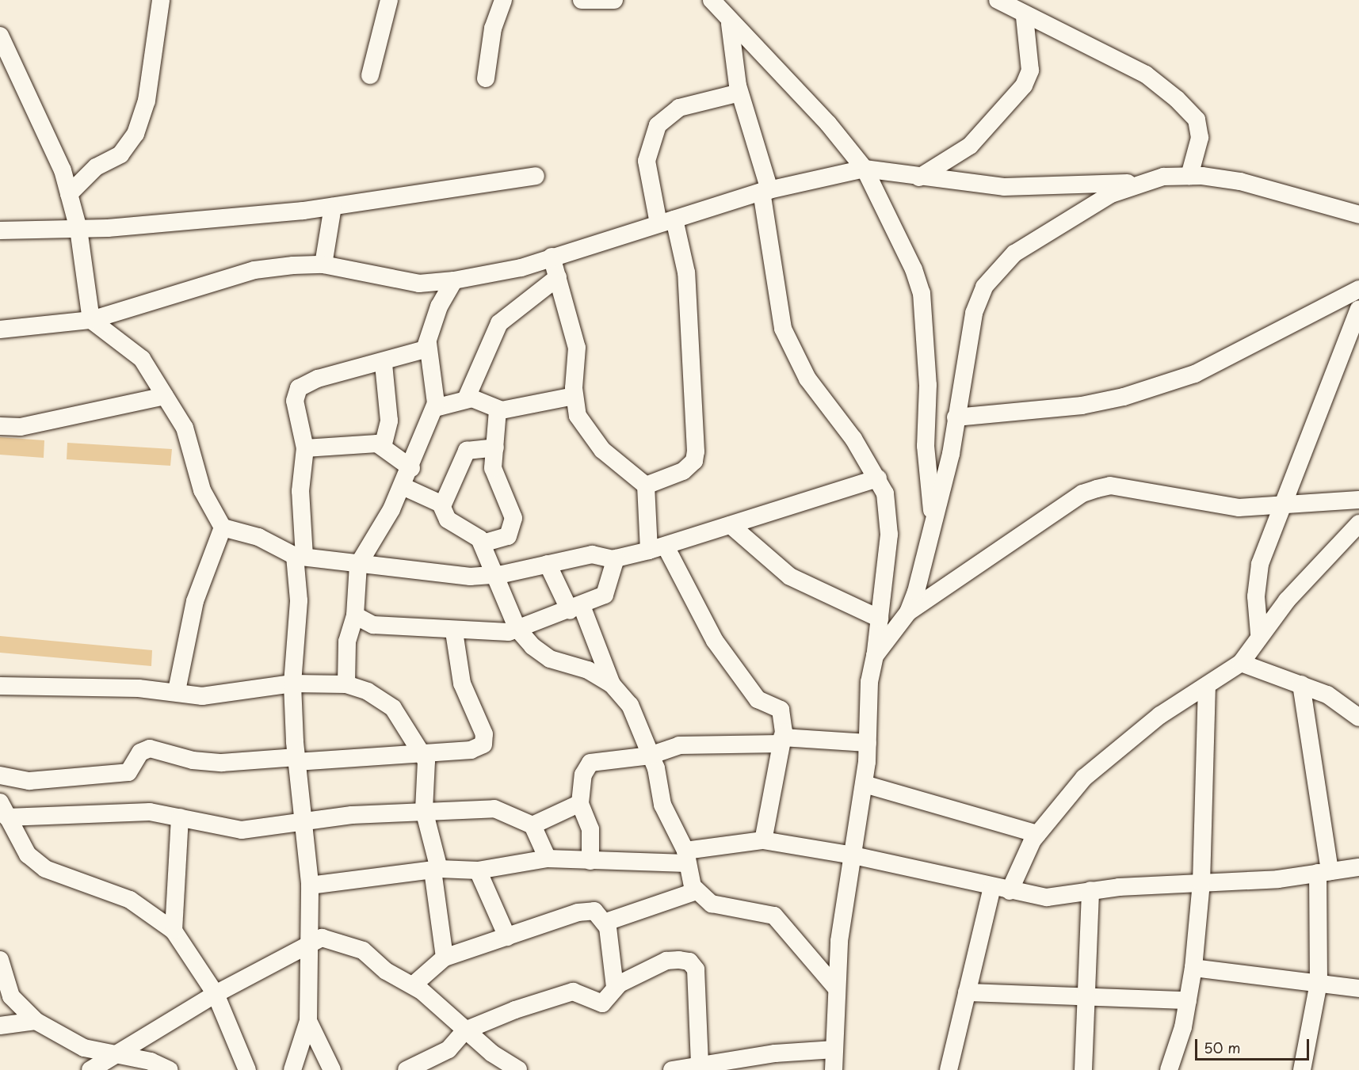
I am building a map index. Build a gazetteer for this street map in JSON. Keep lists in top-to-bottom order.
{
  "scale_bar": "50 m"
}
